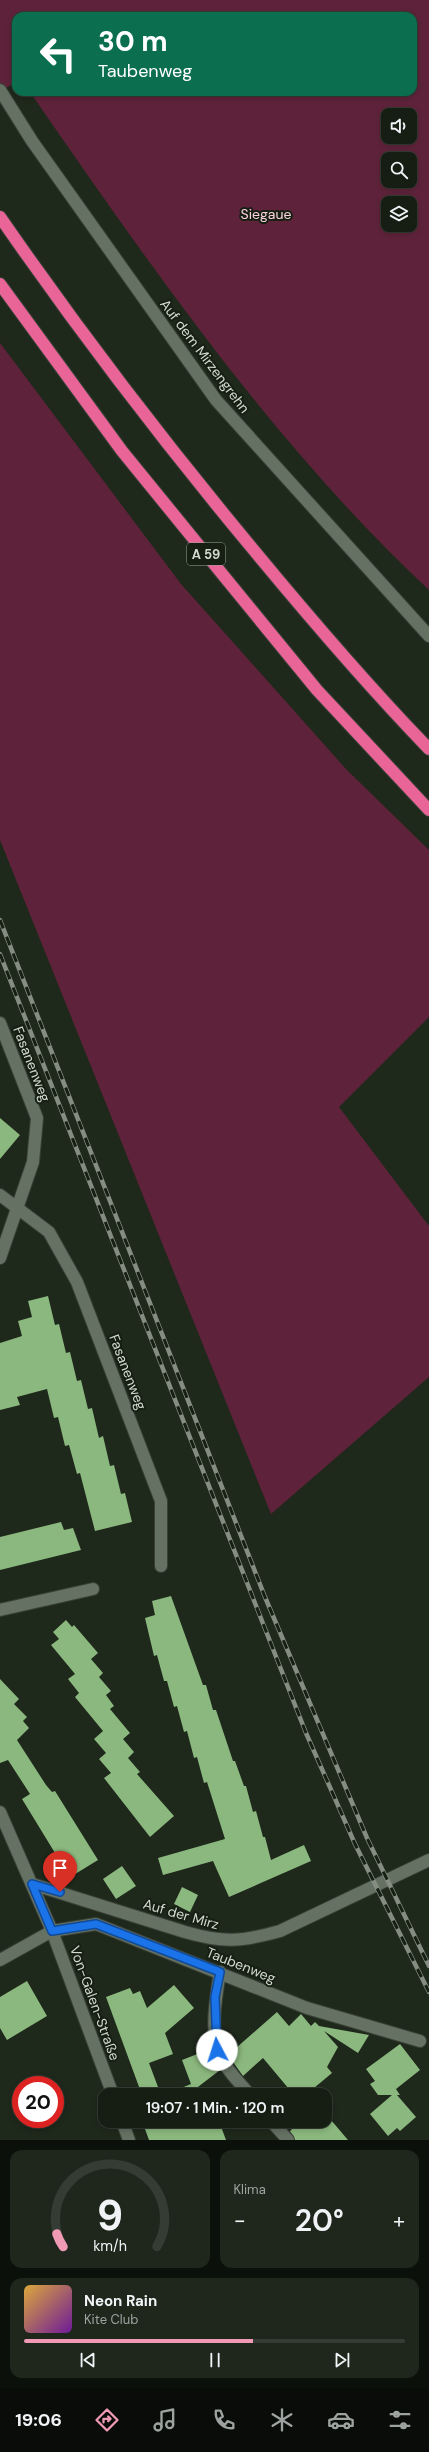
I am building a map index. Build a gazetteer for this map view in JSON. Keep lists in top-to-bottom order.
{
  "streets": {
    "highway": ["A 59"],
    "street": [
      "Auf dem Mirzengrehn",
      "Fasanenweg",
      "Auf der Mirz",
      "Taubenweg",
      "Von-Galen-Straße"
    ]
  },
  "crossings": [
    ["Auf der Mirz", "Von-Galen-Straße"],
    ["Taubenweg", "Von-Galen-Straße"]
  ],
  "parks": ["Siegaue"],
  "page": {
    "turn": ["30 m", "Taubenweg"],
    "limit": "20",
    "trip": "19:07 · 1 Min. · 120 m",
    "tile": "Klima",
    "heat": ["−", "20°", "+"],
    "song": ["Neon Rain", "Kite Club"],
    "tabs": "19:06",
    "gauge": ["9", "km/h"]
  }
}
